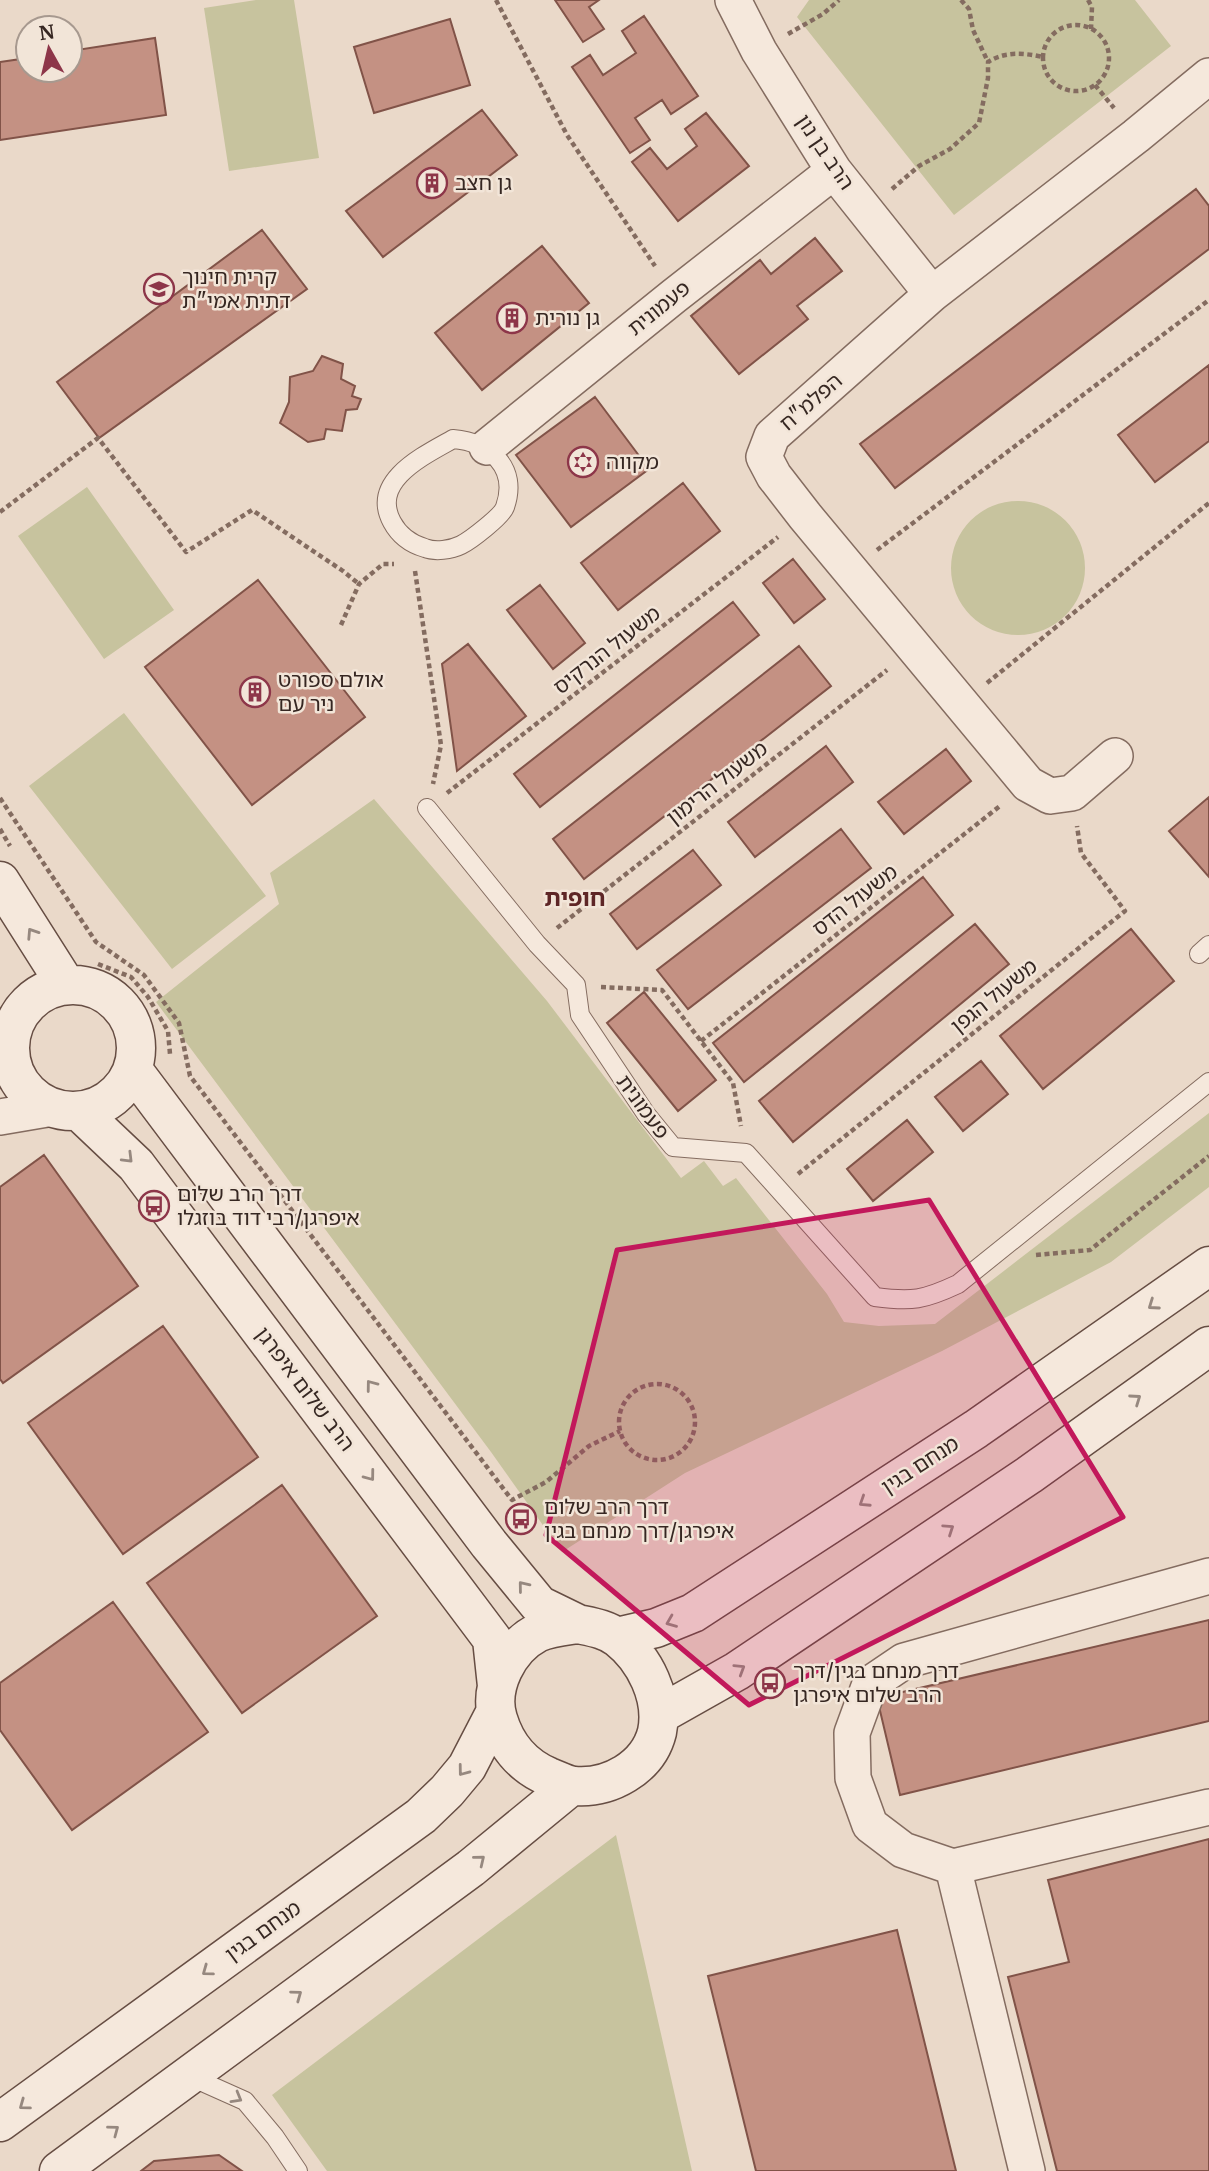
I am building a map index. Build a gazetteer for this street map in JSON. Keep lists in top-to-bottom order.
{
  "streets": {
    "main road": ["הרב שלום איפרגן", "מנחם בגין"],
    "street": ["הרב בן נון", "פעמונית", "הפלמ\"ח"],
    "path": [
      "משעול הנרקיס",
      "משעול הרימון",
      "משעול הדס",
      "משעול הגפן"
    ]
  },
  "crossings": [
    ["הרב בן נון", "פעמונית"],
    ["הרב בן נון", "הפלמ\"ח"],
    ["הפלמ\"ח", "משעול הנרקיס"],
    ["הפלמ\"ח", "משעול הרימון"],
    ["הפלמ\"ח", "משעול הדס"],
    ["הרב שלום איפרגן", "מנחם בגין"]
  ],
  "districts": ["חופית"],
  "places": {
    "building": ["גן חצב", "גן נורית", "אולם ספורט ניר עם"],
    "school or university": ["קרית חינוך דתית אמי\"ת"],
    "synagogue": ["מקווה"],
    "bus stop": ["דרך הרב שלום איפרגן/רבי דוד בוזגלו", "דרך הרב שלום איפרגן/דרך מנחם בגין", "דרך מנחם בגין/דרך הרב שלום איפרגן"]
  },
  "north": "top"
}
